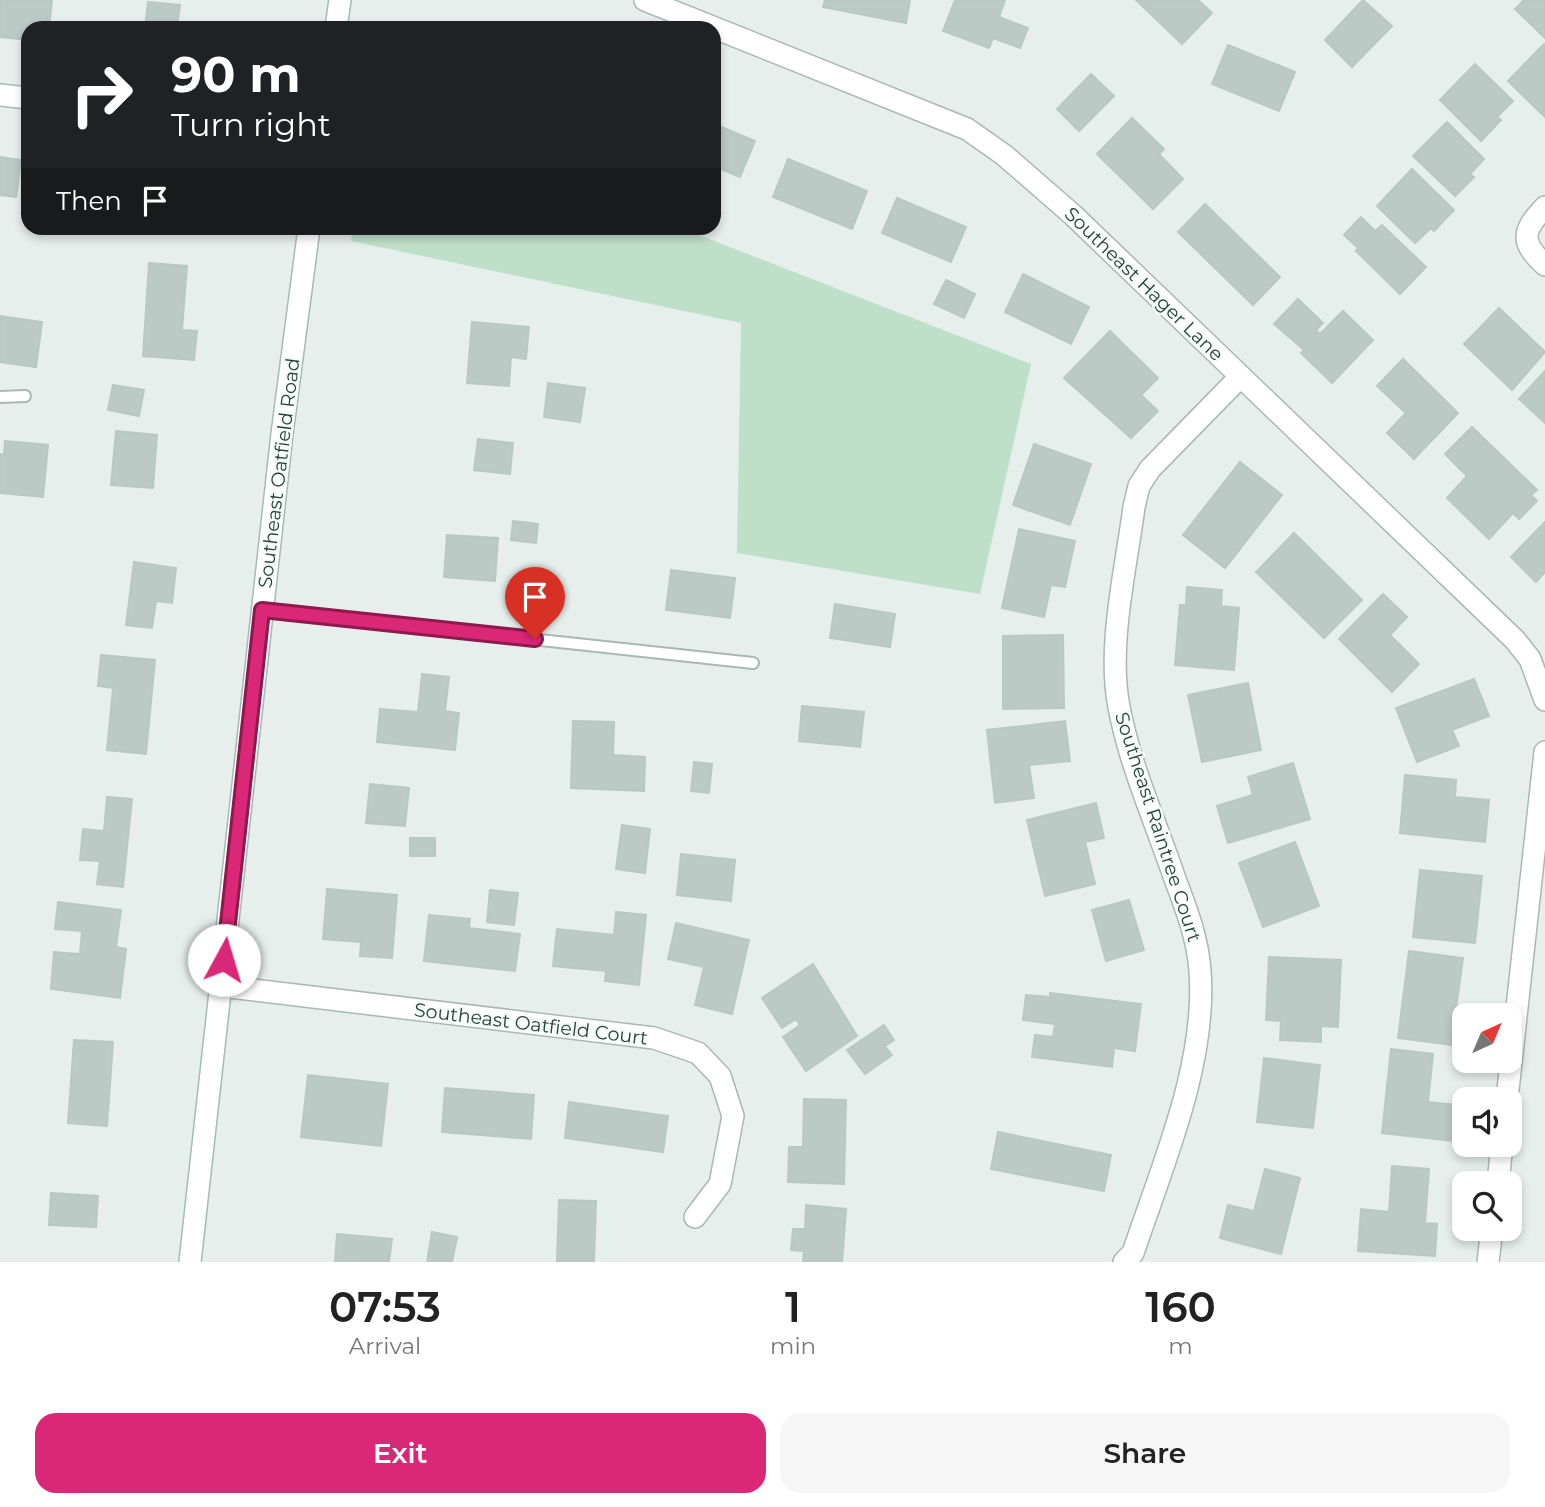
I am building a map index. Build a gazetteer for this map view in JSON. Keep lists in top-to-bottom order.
{
  "streets": {
    "street": [
      "Southeast Hager Lane",
      "Southeast Oatfield Road",
      "Southeast Raintree Court",
      "Southeast Oatfield Court"
    ]
  },
  "crossings": [
    ["Southeast Hager Lane", "Southeast Raintree Court"],
    ["Southeast Oatfield Road", "Southeast Oatfield Court"]
  ],
  "north": "top right",
  "page": {
    "turn": ["90 m", "Turn right"],
    "then": "Then",
    "eta": [
      "07:53",
      "Arrival",
      "1",
      "min",
      "160",
      "m"
    ],
    "buttons": ["Exit", "Share"]
  }
}
